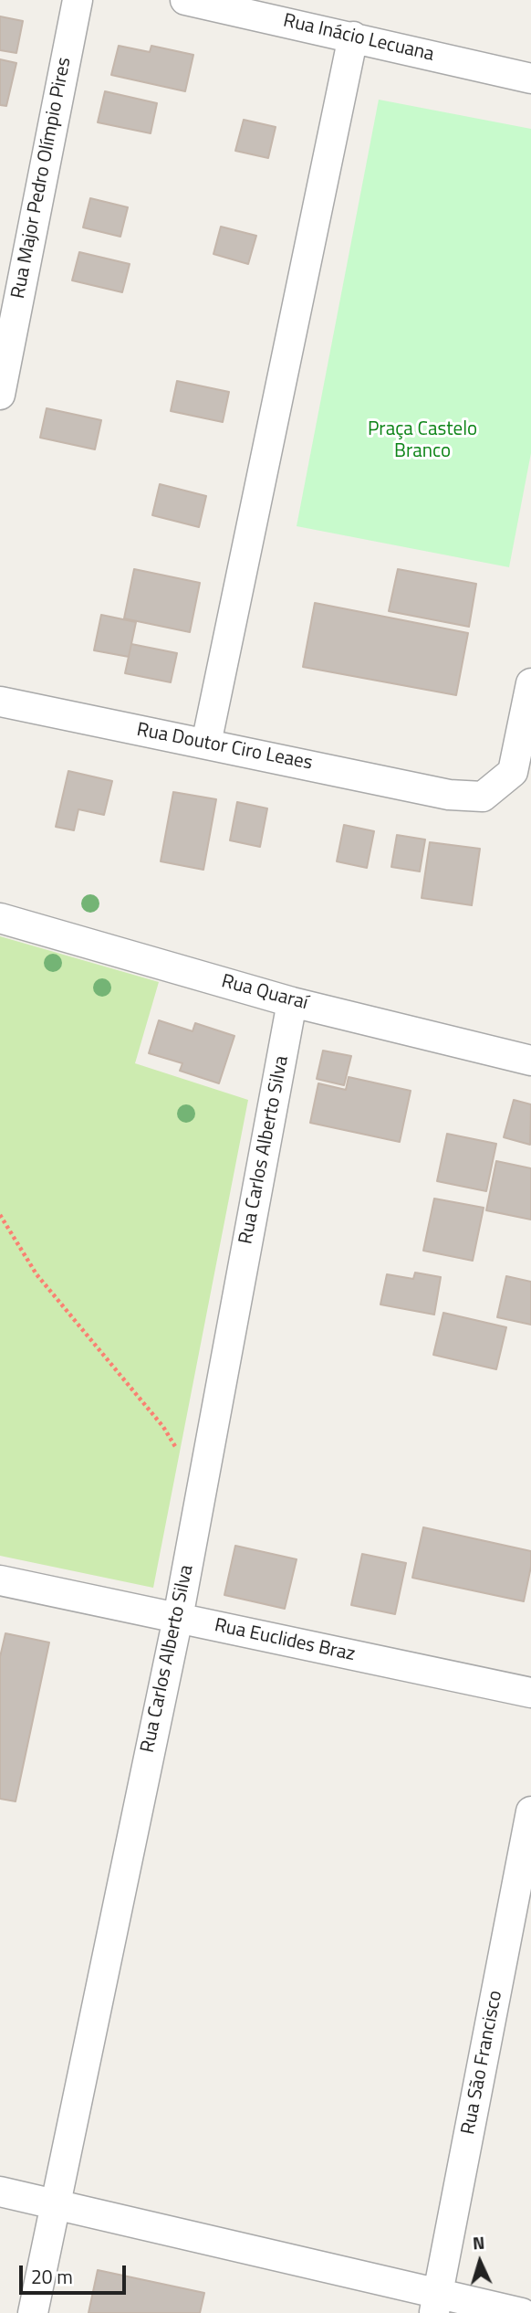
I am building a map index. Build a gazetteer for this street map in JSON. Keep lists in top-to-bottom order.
{
  "streets": {
    "street": [
      "Rua Inácio Lecuana",
      "Rua Major Pedro Olímpio Pires",
      "Rua Doutor Ciro Leaes",
      "Rua Quaraí",
      "Rua Carlos Alberto Silva",
      "Rua Euclides Braz",
      "Rua São Francisco"
    ]
  },
  "crossings": [
    ["Rua Quaraí", "Rua Carlos Alberto Silva"],
    ["Rua Carlos Alberto Silva", "Rua Euclides Braz"]
  ],
  "parks": ["Praça Castelo Branco"],
  "scale_bar": "20 m",
  "north": "top"
}
